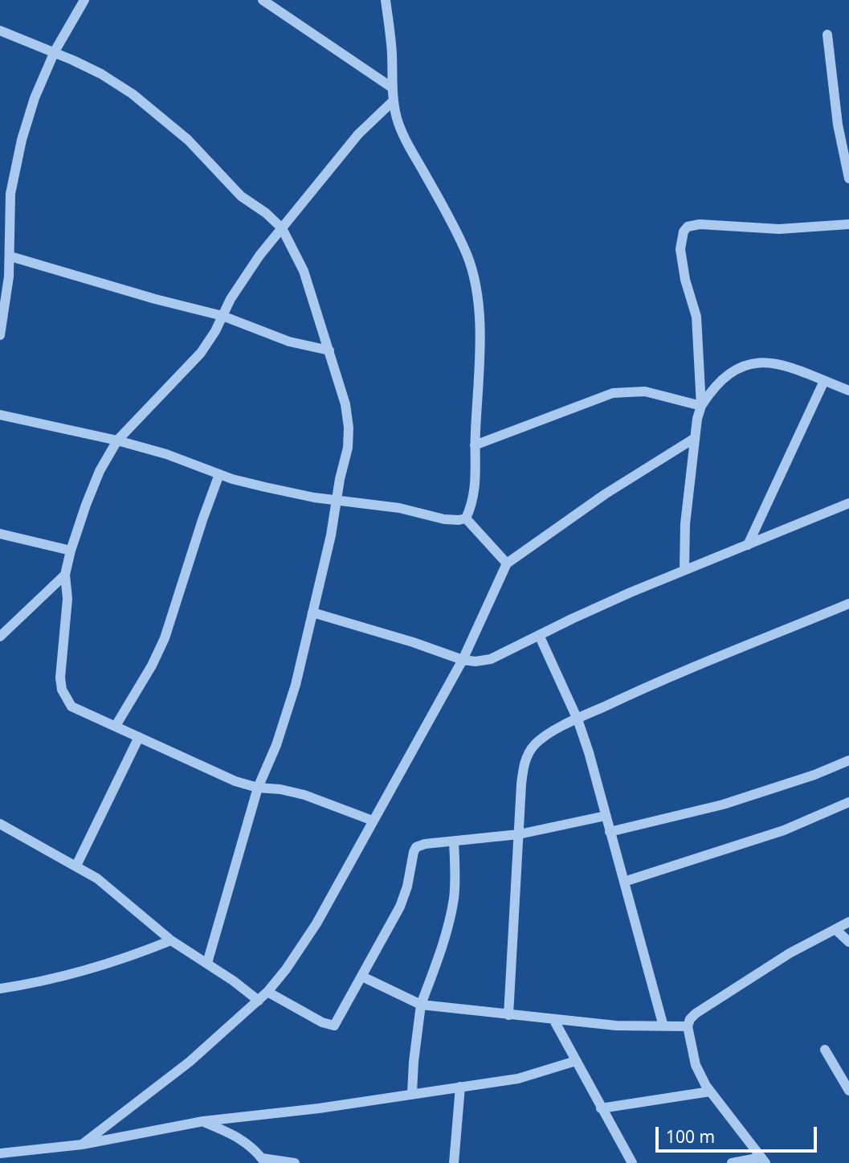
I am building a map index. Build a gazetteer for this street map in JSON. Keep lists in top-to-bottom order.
{
  "scale_bar": "100 m"
}
